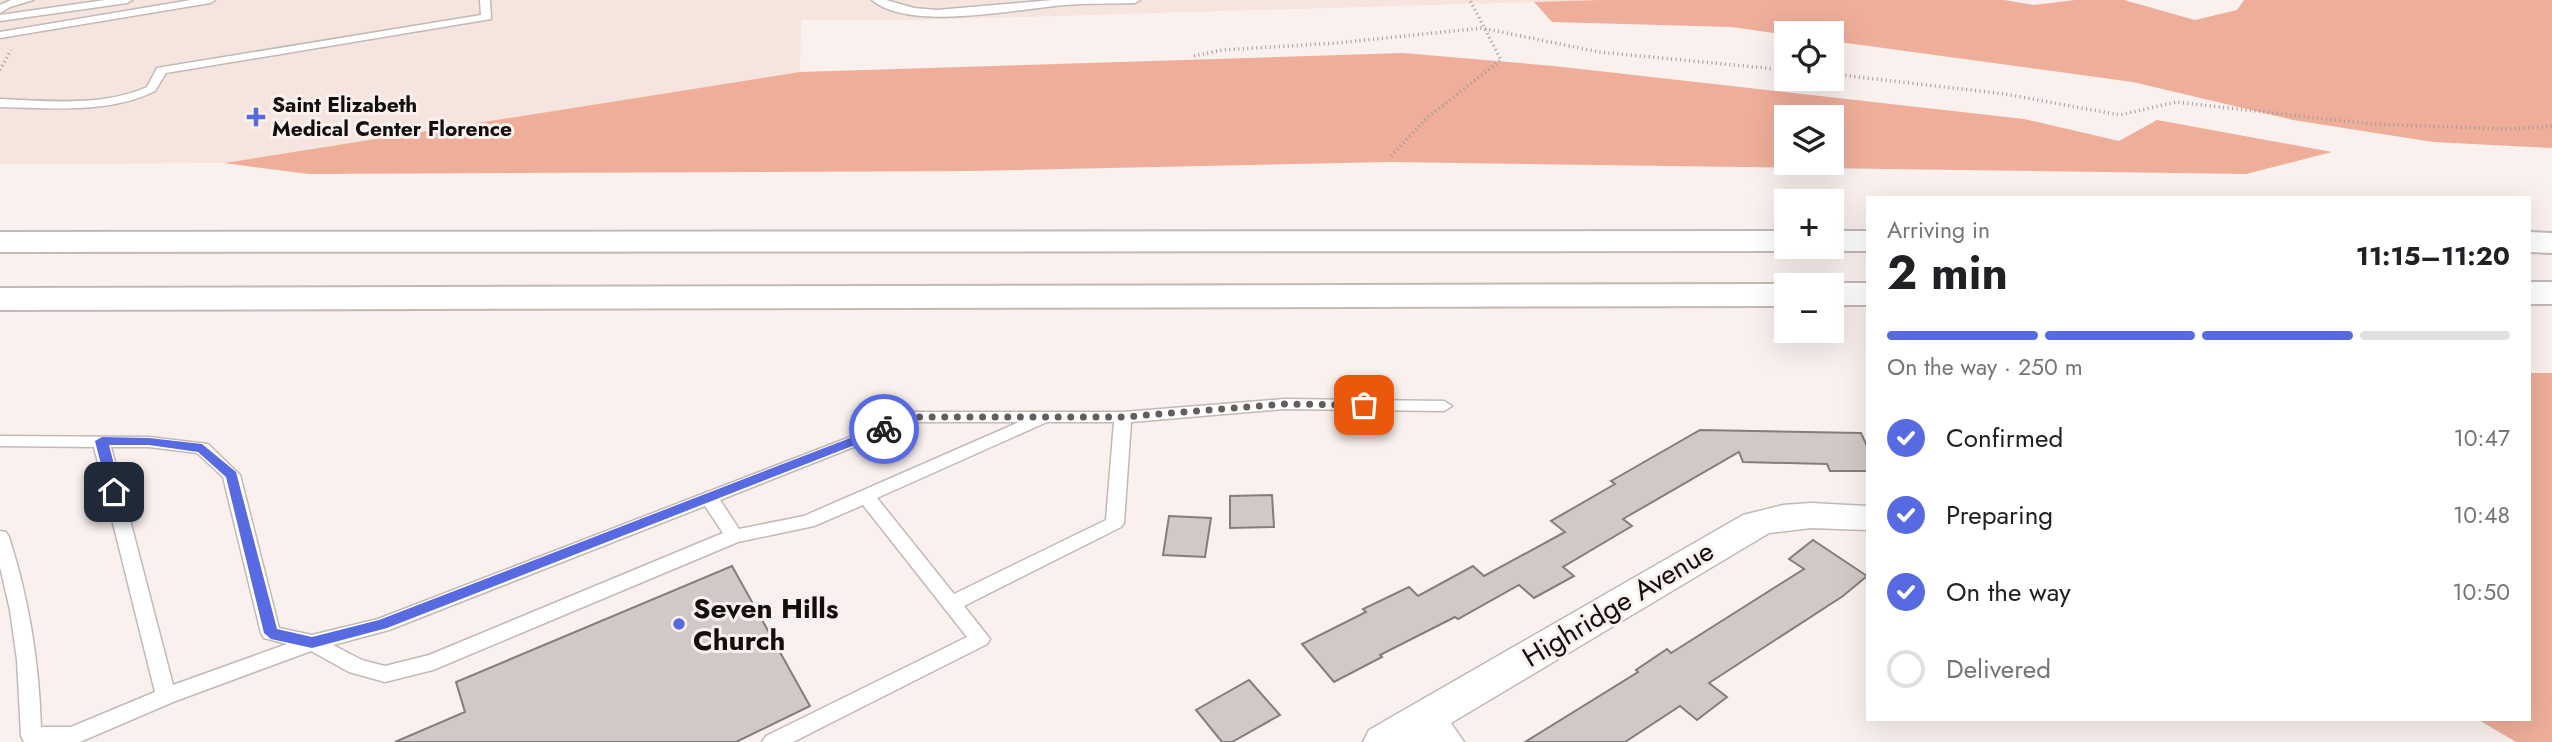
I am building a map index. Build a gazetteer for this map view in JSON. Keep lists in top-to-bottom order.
{
  "streets": {
    "street": ["Highridge Avenue"]
  },
  "places": {
    "health": ["Saint Elizabeth Medical Center Florence"],
    "other": ["Seven Hills Church"]
  },
  "page": {
    "map_buttons": ["+", "−"],
    "heading": ["2 min", "Arriving in", "11:15–11:20"],
    "bar": "On the way · 250 m",
    "list": [
      ["Confirmed", "10:47"],
      ["Preparing", "10:48"],
      ["On the way", "10:50"],
      "Delivered"
    ]
  }
}
